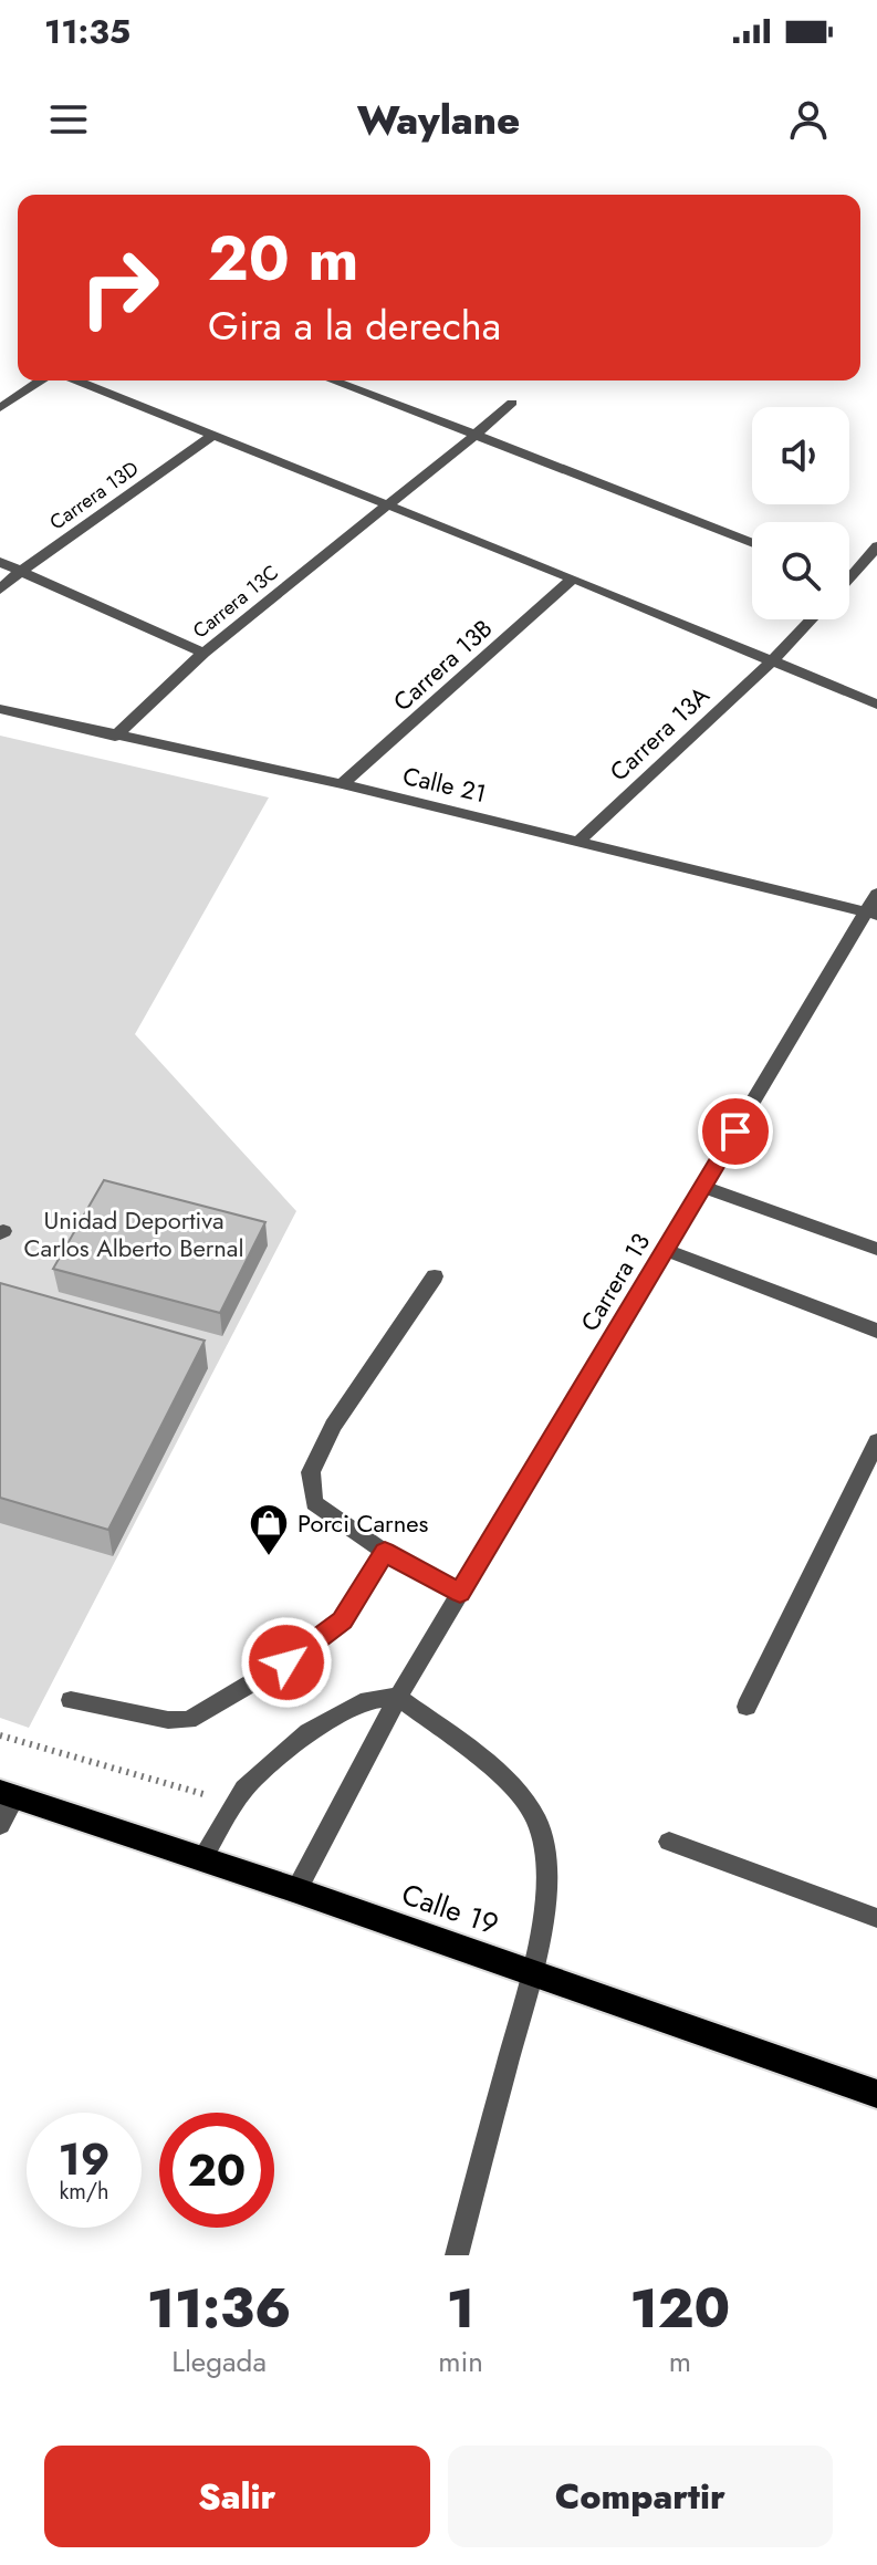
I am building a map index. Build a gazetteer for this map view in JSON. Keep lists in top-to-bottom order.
{
  "streets": {
    "main road": ["Calle 19"],
    "street": [
      "Carrera 13D",
      "Carrera 13C",
      "Carrera 13B",
      "Carrera 13A",
      "Calle 21",
      "Carrera 13"
    ]
  },
  "crossings": [
    ["Carrera 13C", "Calle 21"],
    ["Carrera 13B", "Calle 21"],
    ["Carrera 13A", "Calle 21"],
    ["Calle 21", "Carrera 13"],
    ["Carrera 13", "Calle 19"]
  ],
  "parks": ["Unidad Deportiva Carlos Alberto Bernal"],
  "places": {
    "shop": ["Porci Carnes"]
  },
  "page": {
    "status": "11:35",
    "header": "Waylane",
    "turn": ["20 m", "Gira a la derecha"],
    "speed": "19 km/h",
    "limit": "20",
    "eta": [
      "11:36",
      "Llegada",
      "1",
      "min",
      "120",
      "m"
    ],
    "buttons": ["Salir", "Compartir"]
  }
}
